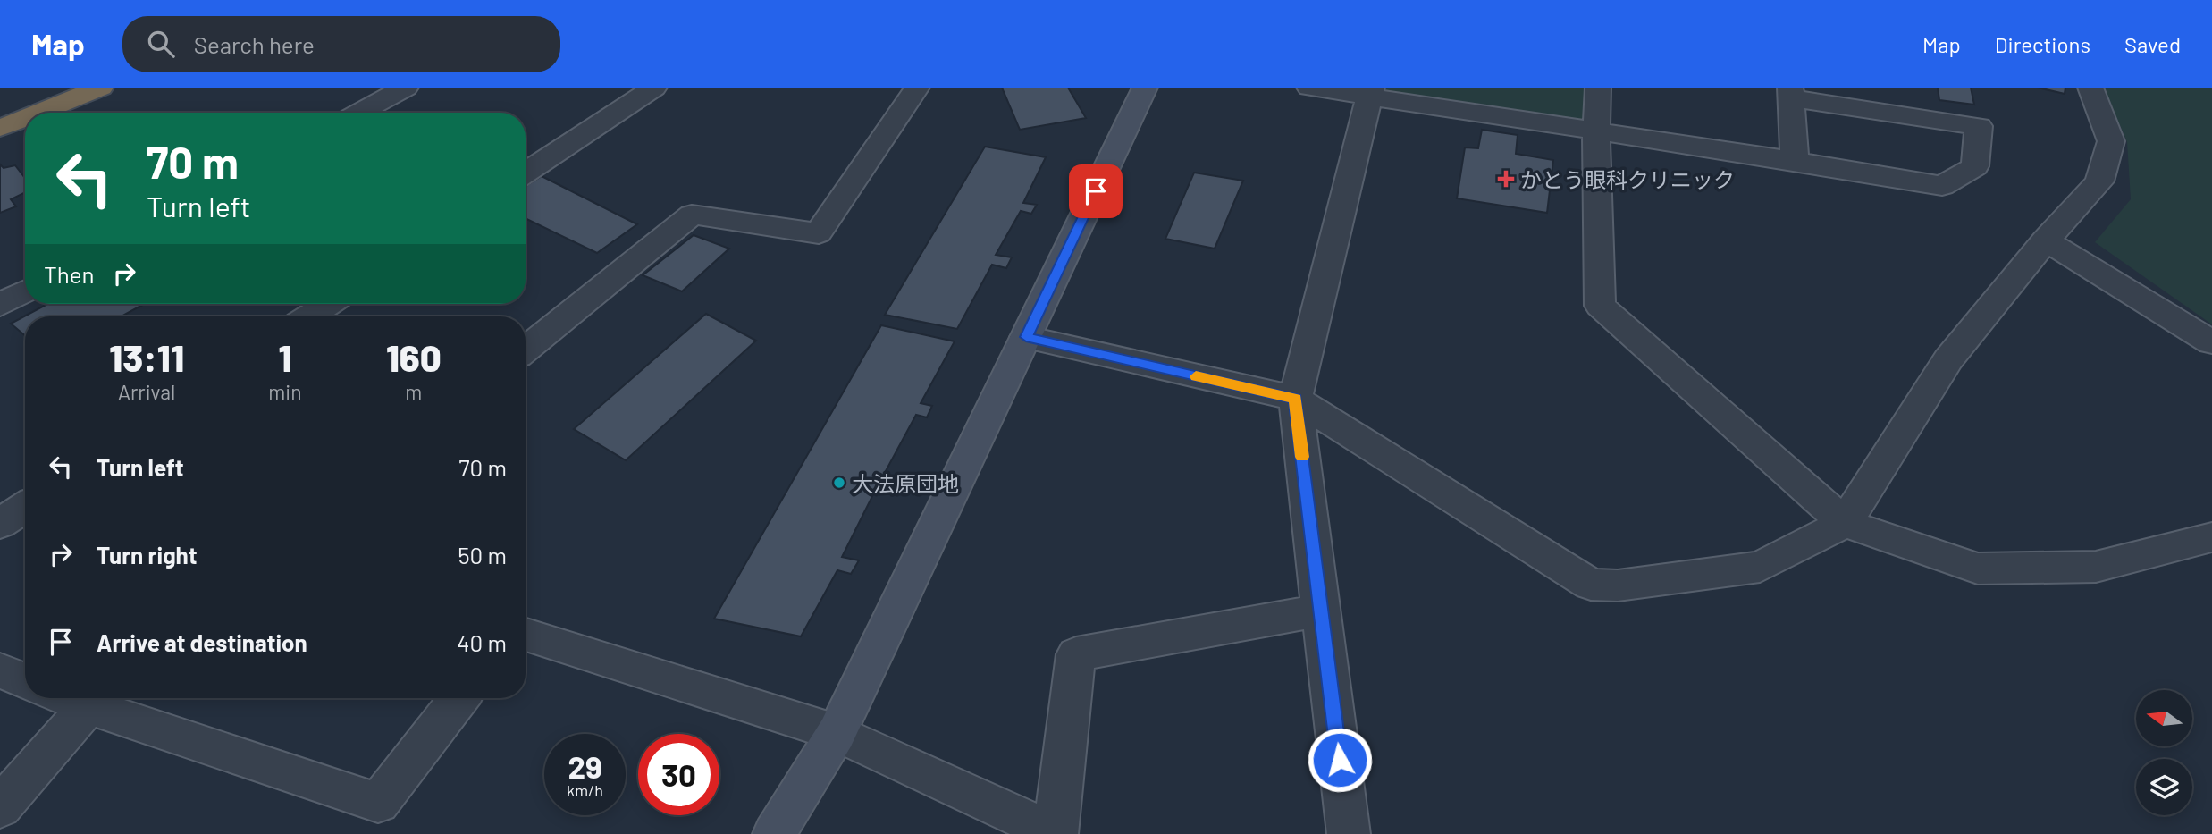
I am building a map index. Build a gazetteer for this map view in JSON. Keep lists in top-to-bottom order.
{
  "places": {
    "health": ["かとう眼科クリニック"],
    "other": ["大法原団地"]
  },
  "north": "left",
  "page": {
    "header": "Map",
    "search": "Search here",
    "nav": ["Map", "Directions", "Saved"],
    "turn": ["70 m", "Turn left"],
    "then": "Then",
    "eta": [
      "13:11",
      "Arrival",
      "1",
      "min",
      "160",
      "m"
    ],
    "list": [
      {
        "name": "Turn left",
        "value": "70 m"
      },
      {
        "name": "Turn right",
        "value": "50 m"
      },
      {
        "name": "Arrive at destination",
        "value": "40 m"
      }
    ],
    "speed": "29 km/h",
    "limit": "30"
  }
}
